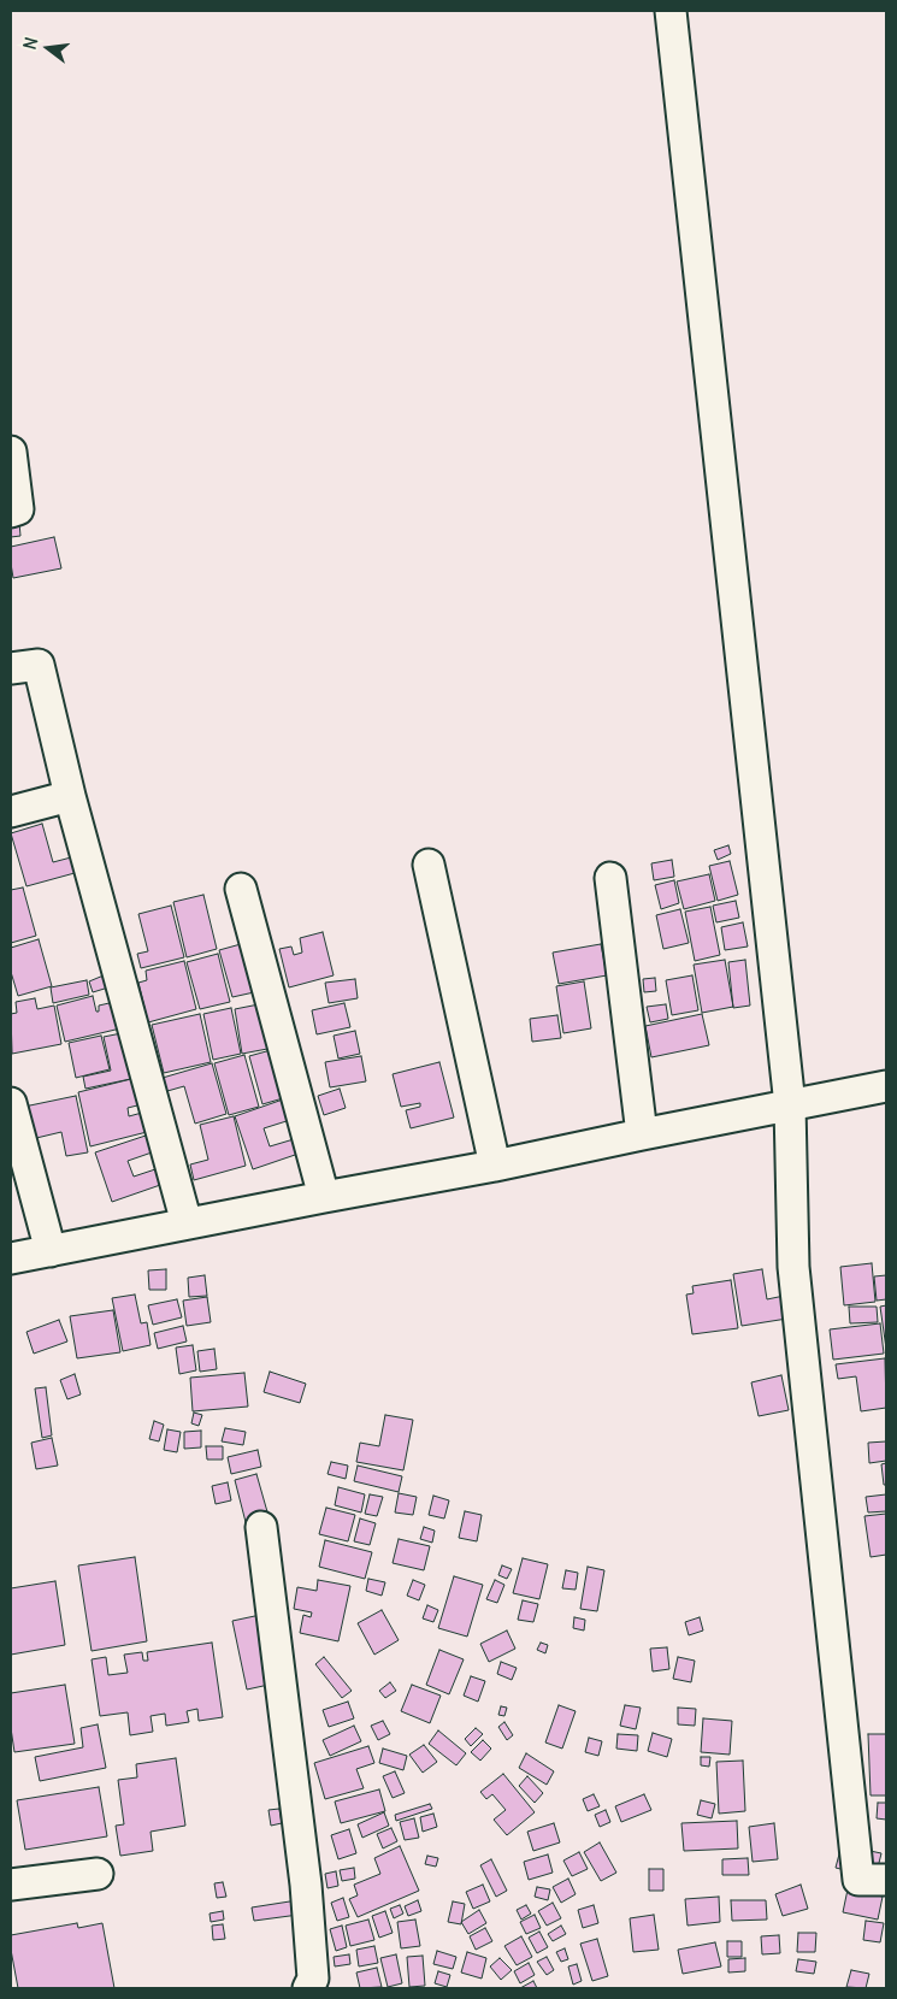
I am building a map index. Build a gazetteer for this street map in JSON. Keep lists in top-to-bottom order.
{
  "north": "left"
}
